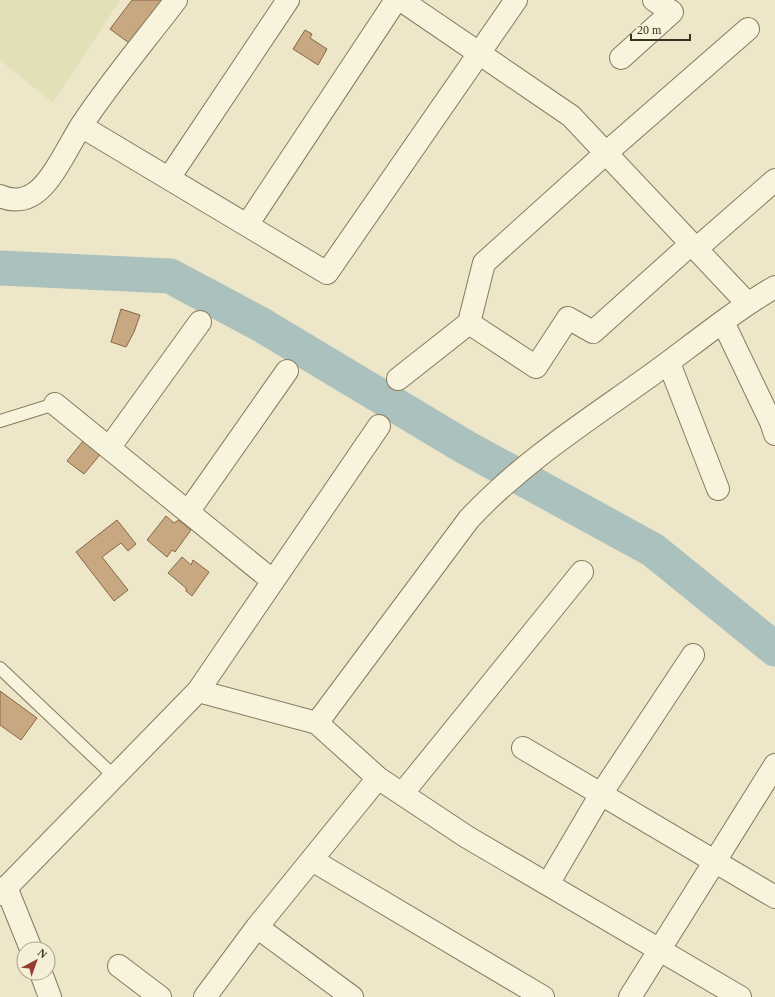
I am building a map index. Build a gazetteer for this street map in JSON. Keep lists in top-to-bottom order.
{
  "scale_bar": "20 m",
  "north": "top right"
}
